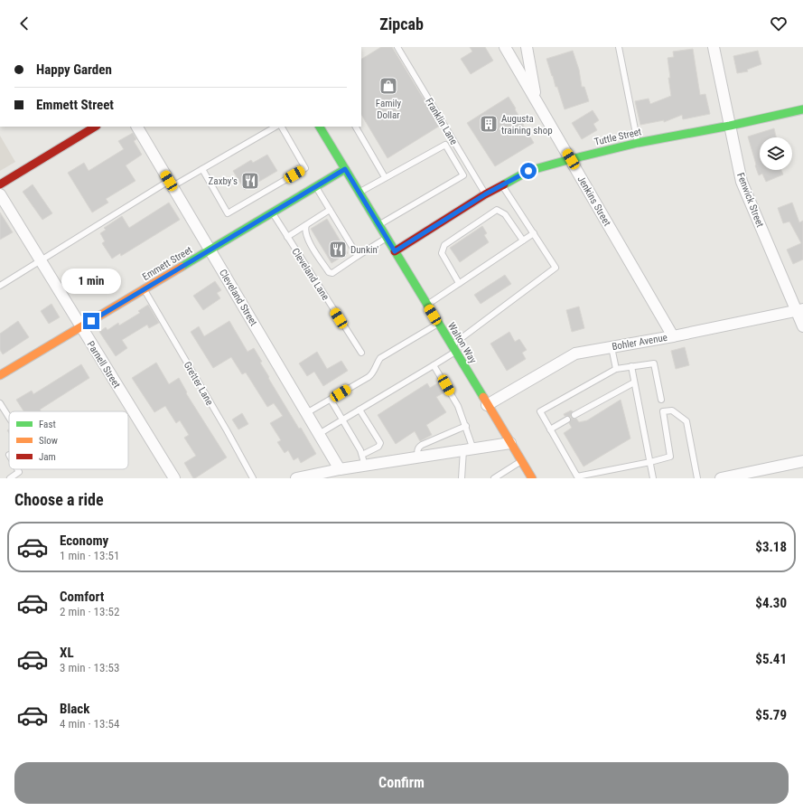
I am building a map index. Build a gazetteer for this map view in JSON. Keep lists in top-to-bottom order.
{
  "streets": {
    "street": [
      "Tuttle Street",
      "Fenwick Street",
      "Jenkins Street",
      "Emmett Street",
      "Cleveland Street",
      "Bohler Avenue",
      "Walton Way",
      "Parnell Street"
    ],
    "lane": ["Franklin Lane", "Cleveland Lane", "Gretter Lane"]
  },
  "crossings": [
    ["Franklin Lane", "Tuttle Street"],
    ["Tuttle Street", "Fenwick Street"],
    ["Tuttle Street", "Jenkins Street"],
    ["Tuttle Street", "Walton Way"],
    ["Fenwick Street", "Bohler Avenue"],
    ["Jenkins Street", "Bohler Avenue"],
    ["Emmett Street", "Cleveland Lane"],
    ["Emmett Street", "Cleveland Street"],
    ["Emmett Street", "Walton Way"],
    ["Emmett Street", "Parnell Street"],
    ["Emmett Street", "Gretter Lane"],
    ["Bohler Avenue", "Walton Way"]
  ],
  "places": {
    "shop": ["Family Dollar"],
    "building": ["Augusta training shop"],
    "restaurant": ["Zaxby's", "Dunkin'"]
  },
  "legend": ["Fast", "Slow", "Jam"],
  "page": {
    "header": "Zipcab",
    "banner": ["Happy Garden", "Emmett Street"],
    "bubble": "1 min",
    "heading": "Choose a ride",
    "list": [
      {
        "name": "Economy",
        "note": "1 min · 13:51",
        "value": "$3.18"
      },
      {
        "name": "Comfort",
        "note": "2 min · 13:52",
        "value": "$4.30"
      },
      {
        "name": "XL",
        "note": "3 min · 13:53",
        "value": "$5.41"
      },
      {
        "name": "Black",
        "note": "4 min · 13:54",
        "value": "$5.79"
      }
    ],
    "buttons": "Confirm"
  }
}
